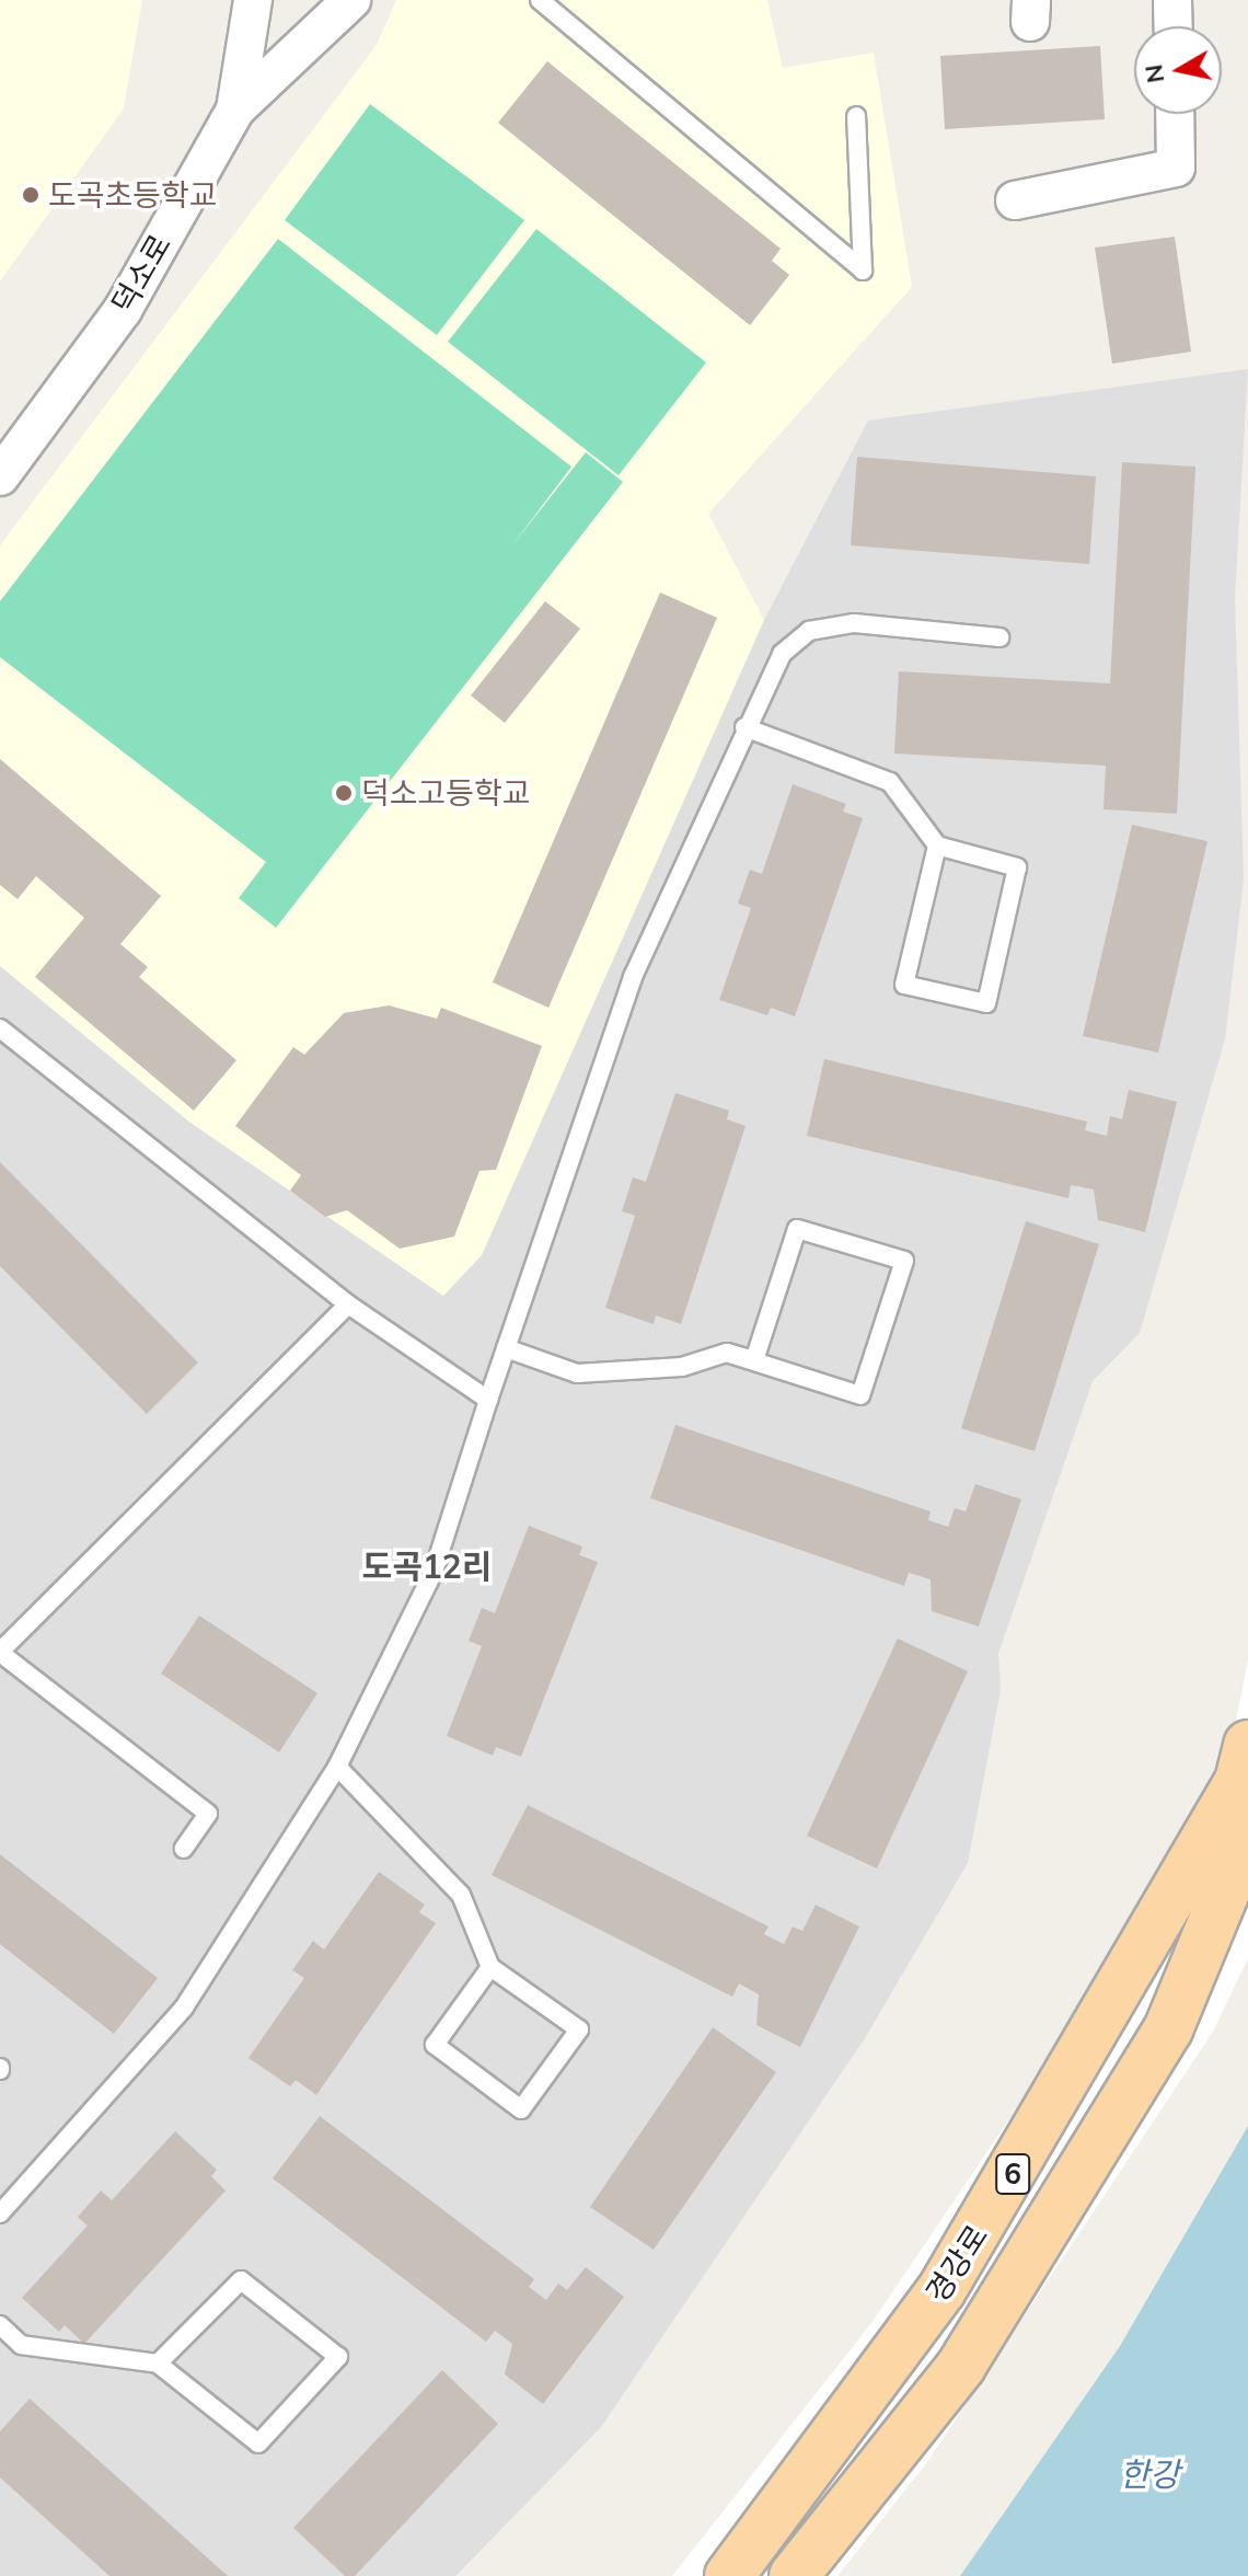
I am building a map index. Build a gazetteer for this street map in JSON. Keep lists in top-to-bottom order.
{
  "streets": {
    "main road": ["6", "경강로"],
    "street": ["덕소로"]
  },
  "districts": ["도곡12리"],
  "water": ["한강"],
  "places": ["도곡초등학교", "덕소고등학교"],
  "north": "left"
}
